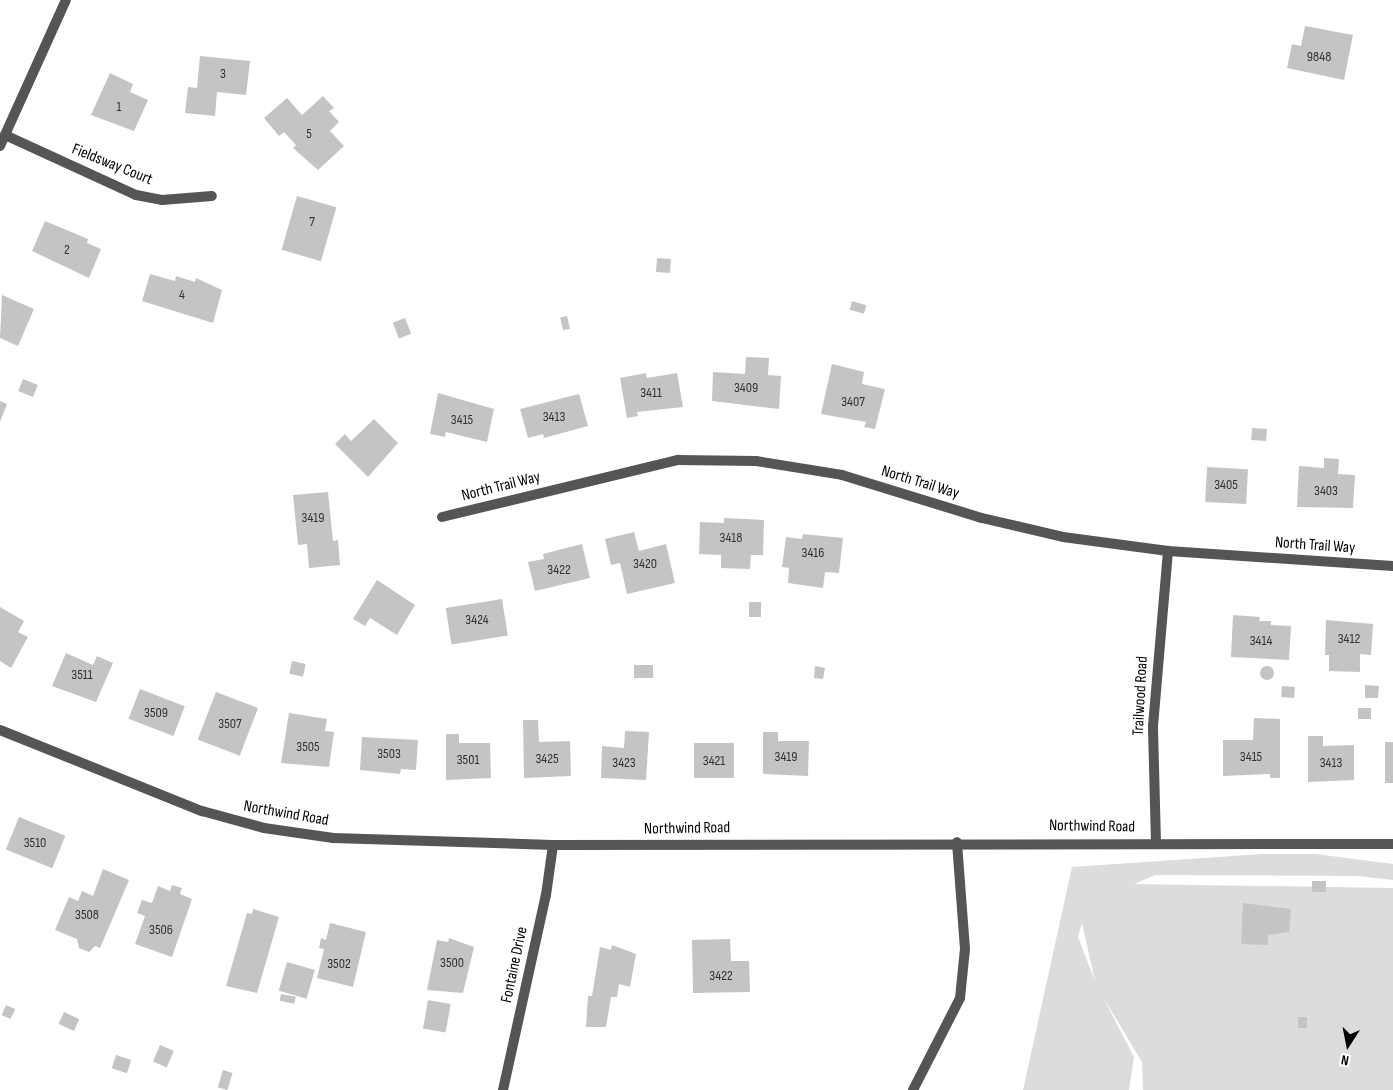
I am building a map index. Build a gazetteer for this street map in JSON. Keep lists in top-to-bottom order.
{
  "streets": {
    "street": [
      "Fieldsway Court",
      "North Trail Way",
      "Trailwood Road",
      "Northwind Road",
      "Fontaine Drive"
    ]
  },
  "crossings": [
    ["North Trail Way", "Trailwood Road"],
    ["Trailwood Road", "Northwind Road"],
    ["Northwind Road", "Fontaine Drive"]
  ],
  "house_numbers": [
    "9848",
    "3",
    "1",
    "5",
    "7",
    "2",
    "4",
    "3409",
    "3411",
    "3407",
    "3413",
    "3415",
    "3405",
    "3403",
    "3419",
    "3418",
    "3416",
    "3420",
    "3422",
    "3424",
    "3412",
    "3414",
    "3511",
    "3509",
    "3507",
    "3505",
    "3503",
    "3419",
    "3415",
    "3425",
    "3501",
    "3421",
    "3423",
    "3413",
    "3510",
    "3508",
    "3506",
    "3500",
    "3502",
    "3422"
  ],
  "north": "bottom"
}
